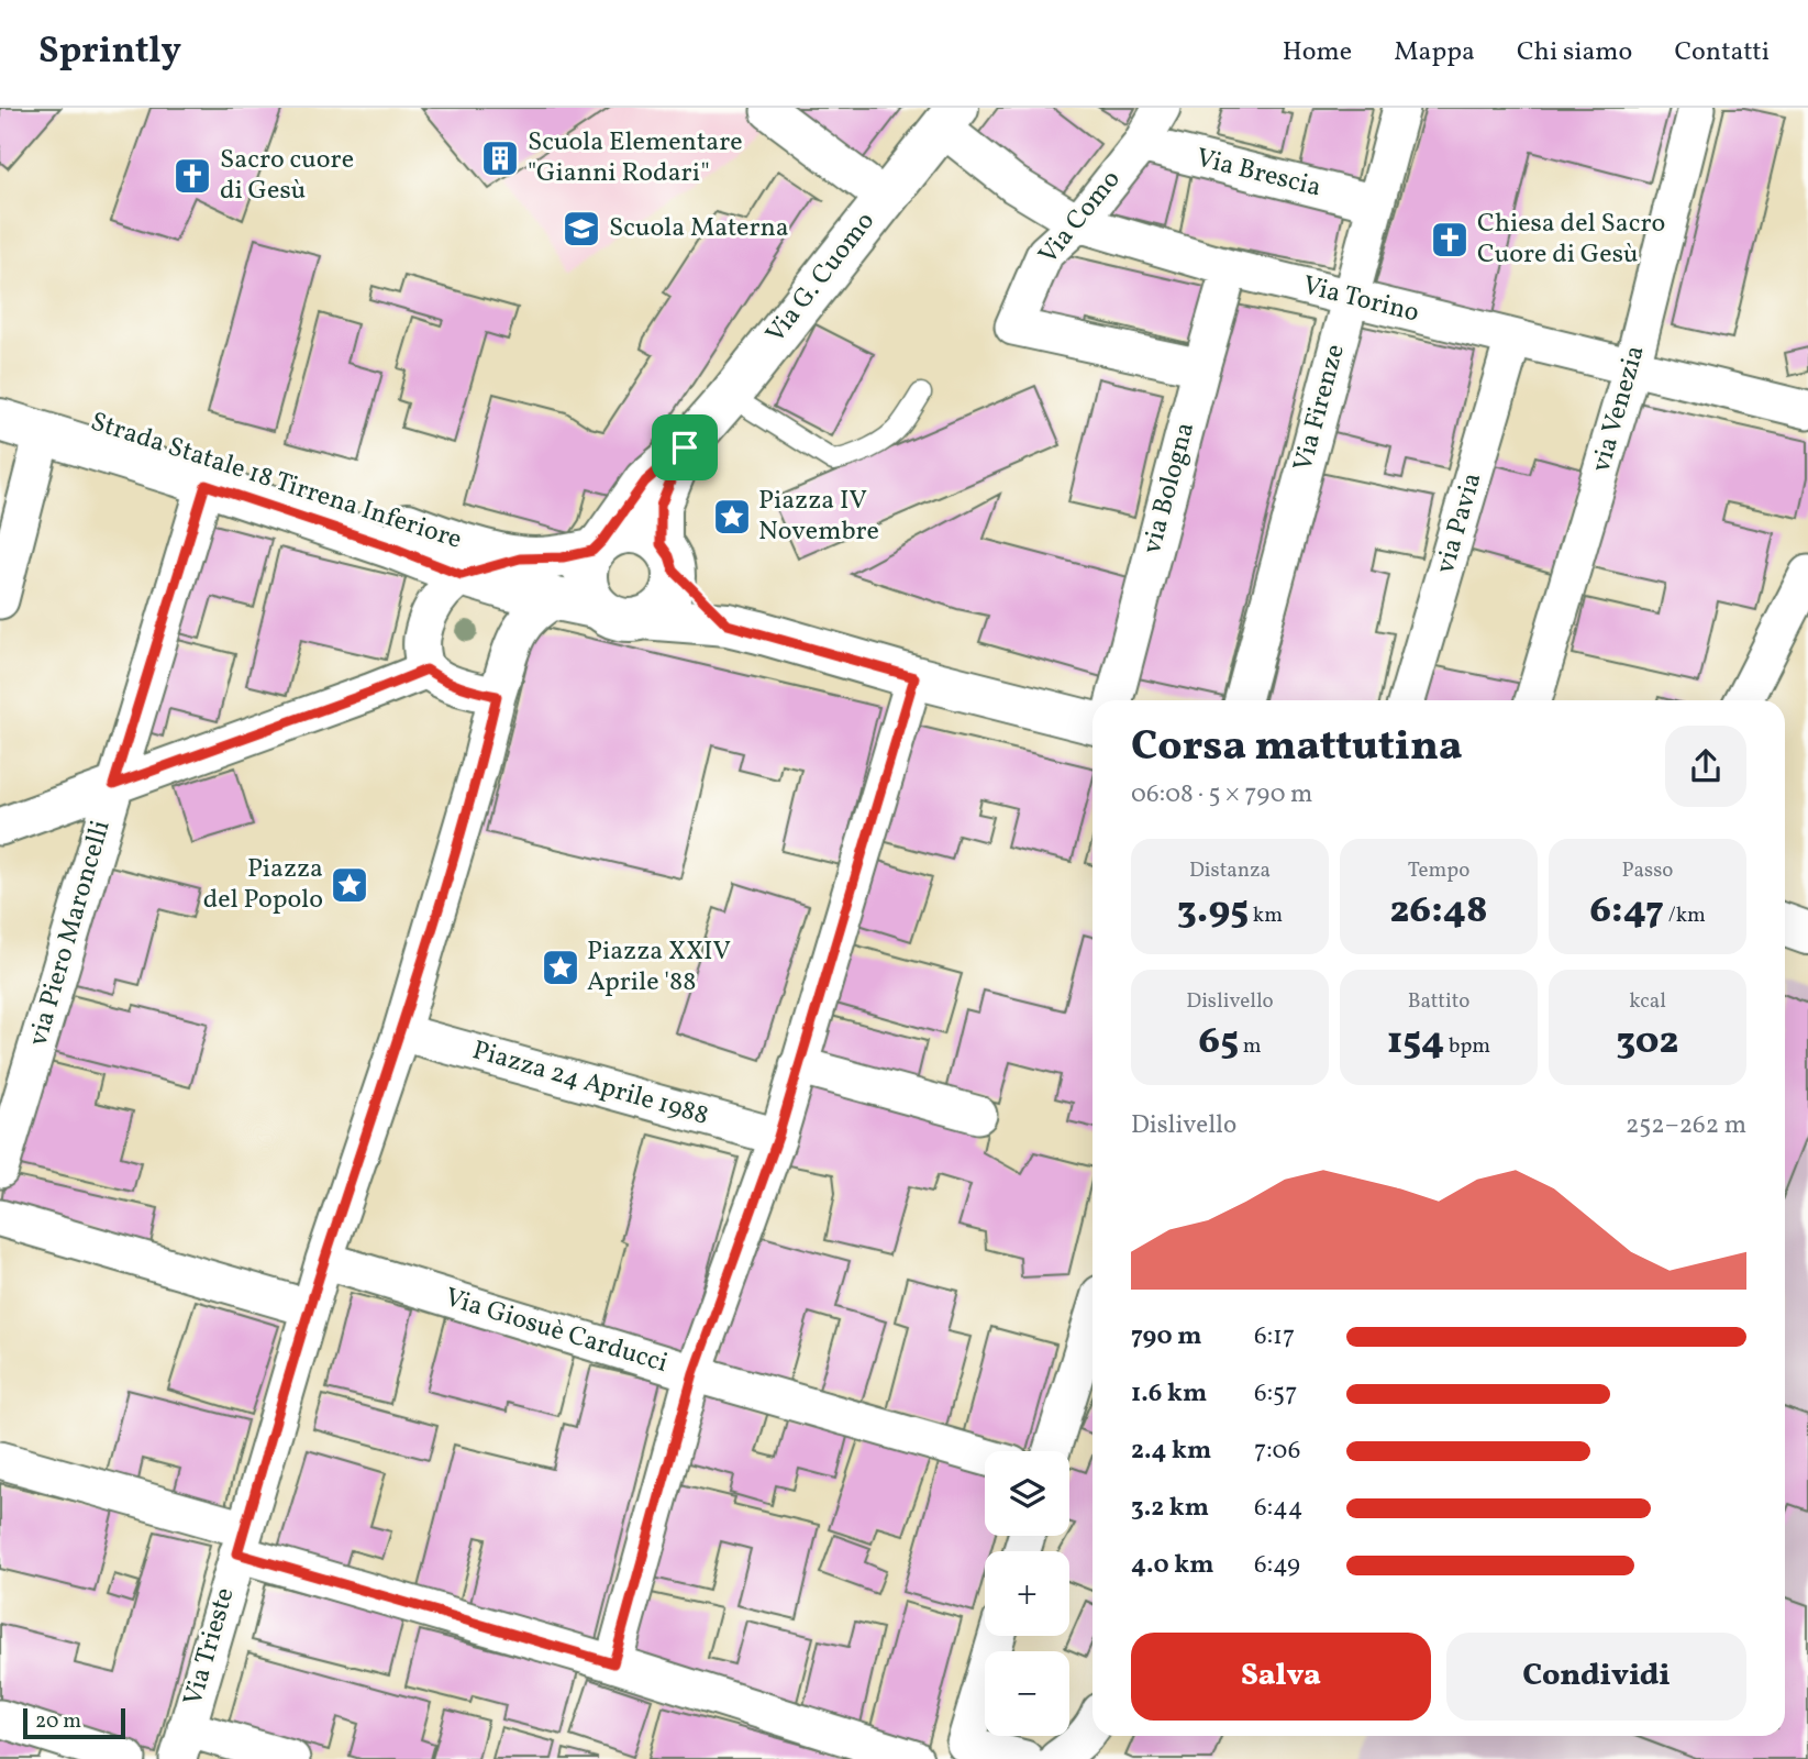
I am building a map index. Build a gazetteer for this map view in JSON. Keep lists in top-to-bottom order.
{
  "streets": {
    "main road": ["Via G. Cuomo", "Strada Statale 18 Tirrena Inferiore"],
    "street": [
      "Via Brescia",
      "Via Como",
      "Via Torino",
      "Via Firenze",
      "via Venezia",
      "via Bologna",
      "via Pavia",
      "via Piero Maroncelli",
      "Piazza 24 Aprile 1988",
      "Via Giosuè Carducci",
      "Via Trieste"
    ]
  },
  "crossings": [
    ["Via Brescia", "Via Como"],
    ["Via Brescia", "Via Firenze"],
    ["Via Como", "Via Torino"],
    ["Via Como", "via Bologna"],
    ["Via G. Cuomo", "Via Torino"],
    ["Via G. Cuomo", "Strada Statale 18 Tirrena Inferiore"],
    ["Via Torino", "Via Firenze"],
    ["Via Torino", "via Venezia"],
    ["Via Torino", "via Bologna"],
    ["Via Torino", "via Pavia"],
    ["Strada Statale 18 Tirrena Inferiore", "via Piero Maroncelli"],
    ["Strada Statale 18 Tirrena Inferiore", "Via Trieste"],
    ["Piazza 24 Aprile 1988", "Via Trieste"],
    ["Via Giosuè Carducci", "Via Trieste"]
  ],
  "places": {
    "building": ["Scuola Elementare \"Gianni Rodari\""],
    "church": ["Sacro cuore di Gesù", "Chiesa del Sacro Cuore di Gesù"],
    "school or university": ["Scuola Materna"],
    "place": ["Piazza IV Novembre", "Piazza del Popolo", "Piazza XXIV Aprile '88"]
  },
  "scale_bar": "20 m",
  "page": {
    "header": "Sprintly",
    "nav": [
      "Home",
      "Mappa",
      "Chi siamo",
      "Contatti"
    ],
    "heading": ["Corsa mattutina", "06:08 · 5 × 790 m"],
    "stats": [
      ["Distanza", "3.95 km"],
      ["Tempo", "26:48"],
      ["Passo", "6:47 /km"],
      ["Dislivello", "65 m"],
      ["Battito", "154 bpm"],
      ["kcal", "302"]
    ],
    "chart": ["Dislivello", "252–262 m"],
    "list": [
      {
        "name": "790 m",
        "note": "6:17"
      },
      {
        "name": "1.6 km",
        "note": "6:57"
      },
      {
        "name": "2.4 km",
        "note": "7:06"
      },
      {
        "name": "3.2 km",
        "note": "6:44"
      },
      {
        "name": "4.0 km",
        "note": "6:49"
      }
    ],
    "map_buttons": ["+", "−"],
    "buttons": ["Salva", "Condividi"],
    "scale": "20 m"
  }
}
